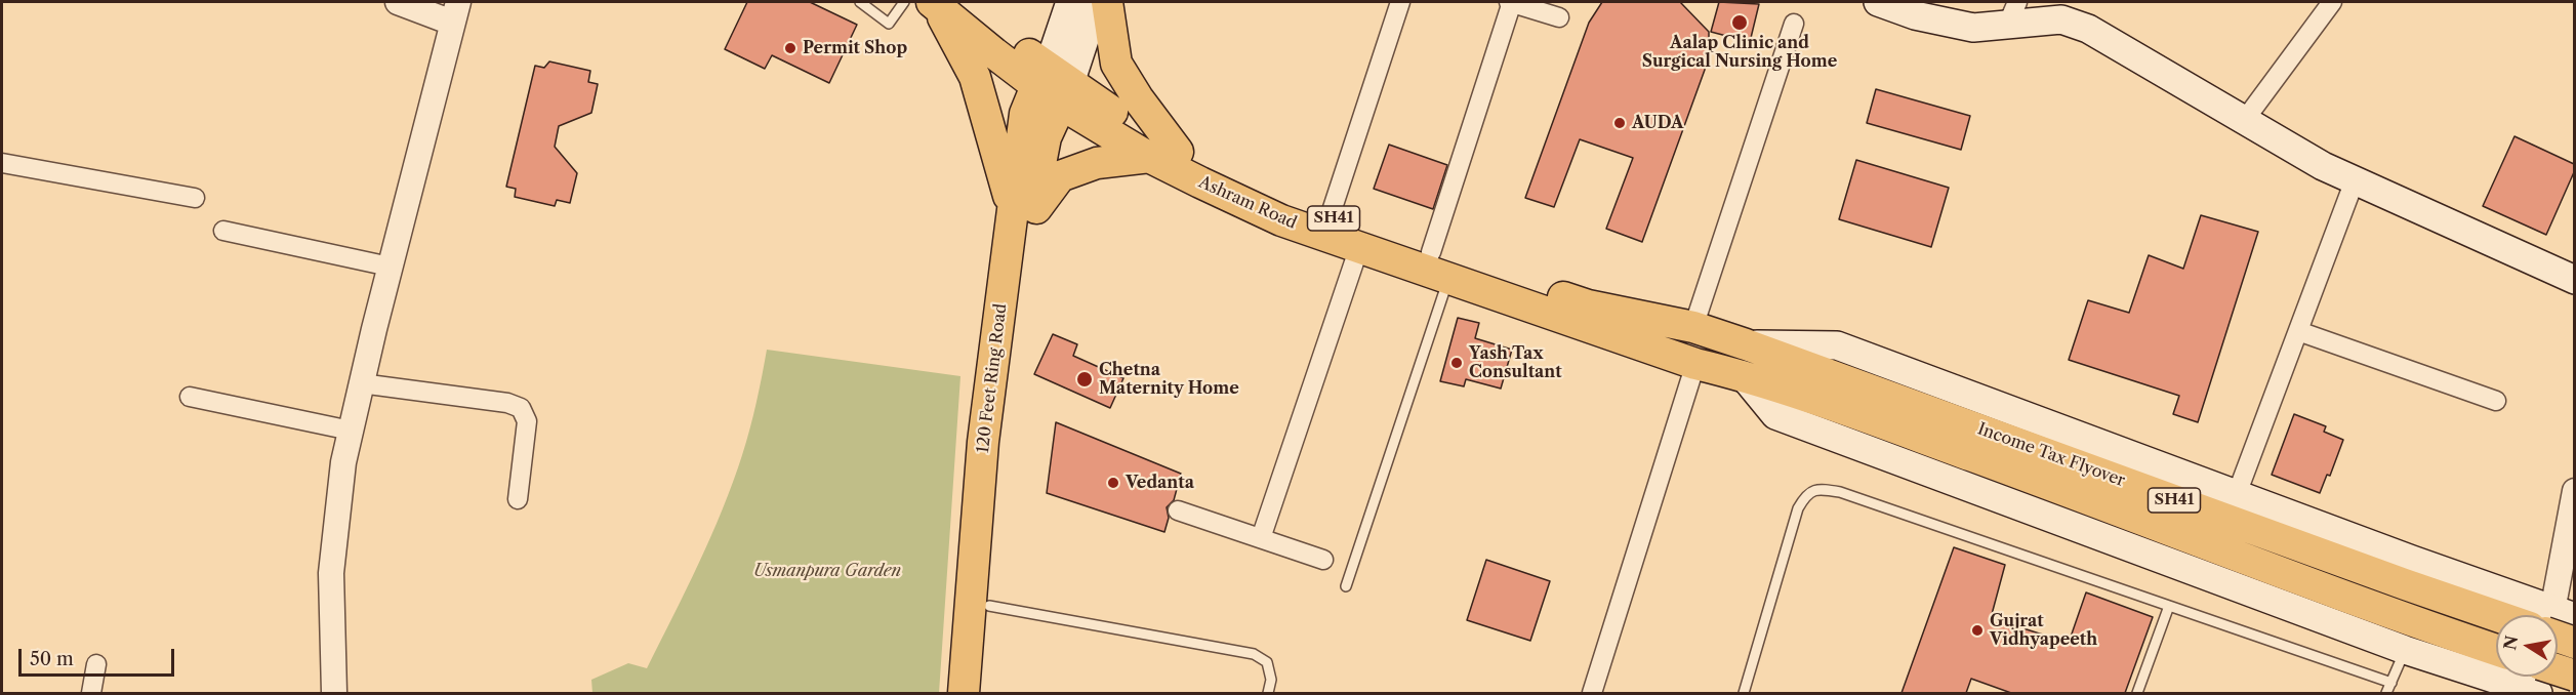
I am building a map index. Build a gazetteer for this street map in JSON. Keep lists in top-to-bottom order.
{
  "streets": {
    "main road": [
      "Ashram Road",
      "SH41",
      "120 Feet Ring Road",
      "Income Tax Flyover"
    ]
  },
  "crossings": [
    ["Ashram Road", "120 Feet Ring Road"],
    ["Ashram Road", "Income Tax Flyover"]
  ],
  "parks": ["Usmanpura Garden"],
  "places": [
    "Aalap Clinic and Surgical Nursing Home",
    "Permit Shop",
    "AUDA",
    "Yash Tax Consultant",
    "Chetna Maternity Home",
    "Vedanta",
    "Gujrat Vidhyapeeth"
  ],
  "scale_bar": "50 m",
  "north": "left"
}
